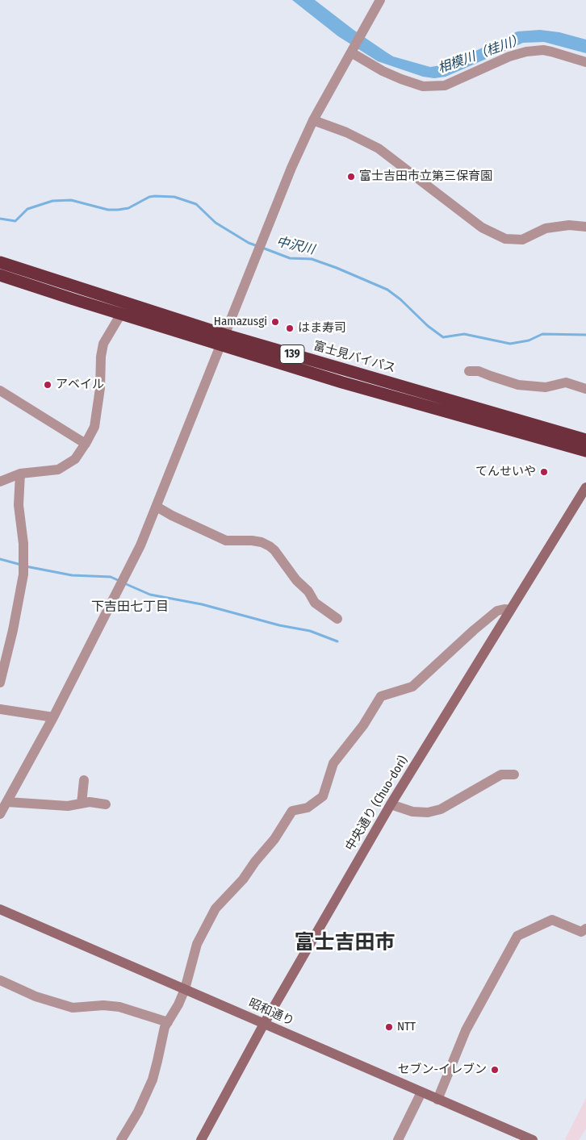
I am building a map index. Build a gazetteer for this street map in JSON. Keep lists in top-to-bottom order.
{
  "streets": {
    "highway": ["139", "富士見バイパス"],
    "street": ["中央通り (Chuo-dori)", "昭和通り"]
  },
  "crossings": [
    ["中央通り (Chuo-dori)", "昭和通り"]
  ],
  "districts": ["下吉田七丁目", "富士吉田市"],
  "water": ["相模川（桂川）", "中沢川"],
  "places": [
    "富士吉田市立第三保育園",
    "Hamazusgi",
    "はま寿司",
    "アベイル",
    "てんせいや",
    "NTT",
    "セブン-イレブン"
  ]
}
